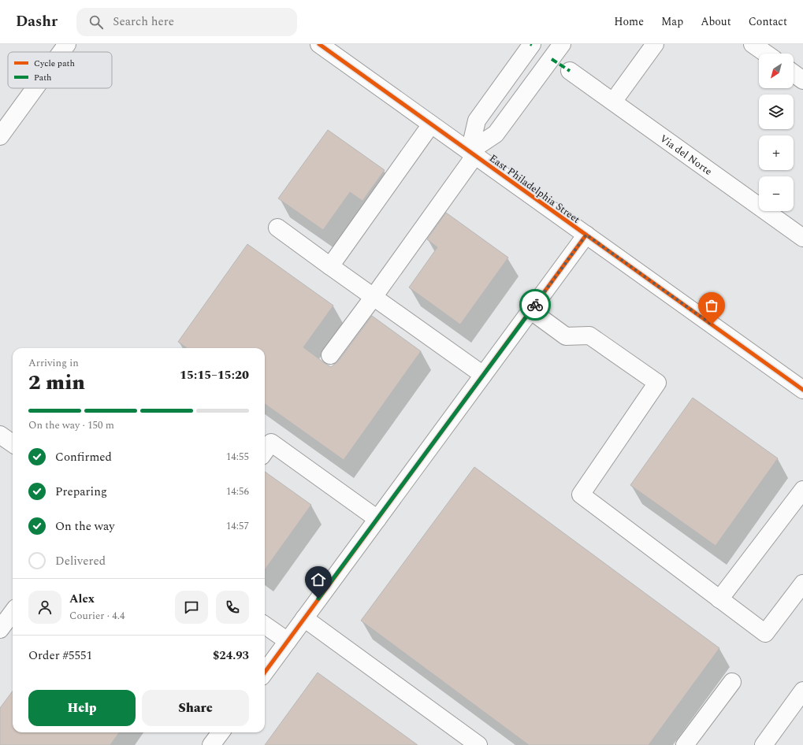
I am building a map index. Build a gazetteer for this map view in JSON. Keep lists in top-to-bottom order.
{
  "streets": {
    "street": ["Via del Norte", "East Philadelphia Street"]
  },
  "legend": ["Cycle path", "Path"],
  "north": "bottom left",
  "page": {
    "header": "Dashr",
    "search": "Search here",
    "nav": [
      "Home",
      "Map",
      "About",
      "Contact"
    ],
    "map_buttons": ["+", "−"],
    "heading": ["2 min", "Arriving in", "15:15–15:20"],
    "panel": [
      "Alex",
      "Courier · 4.4",
      "Order #5551",
      "$24.93"
    ],
    "bar": "On the way · 150 m",
    "list": [
      ["Confirmed", "14:55"],
      ["Preparing", "14:56"],
      ["On the way", "14:57"],
      "Delivered"
    ],
    "buttons": ["Help", "Share"]
  }
}
